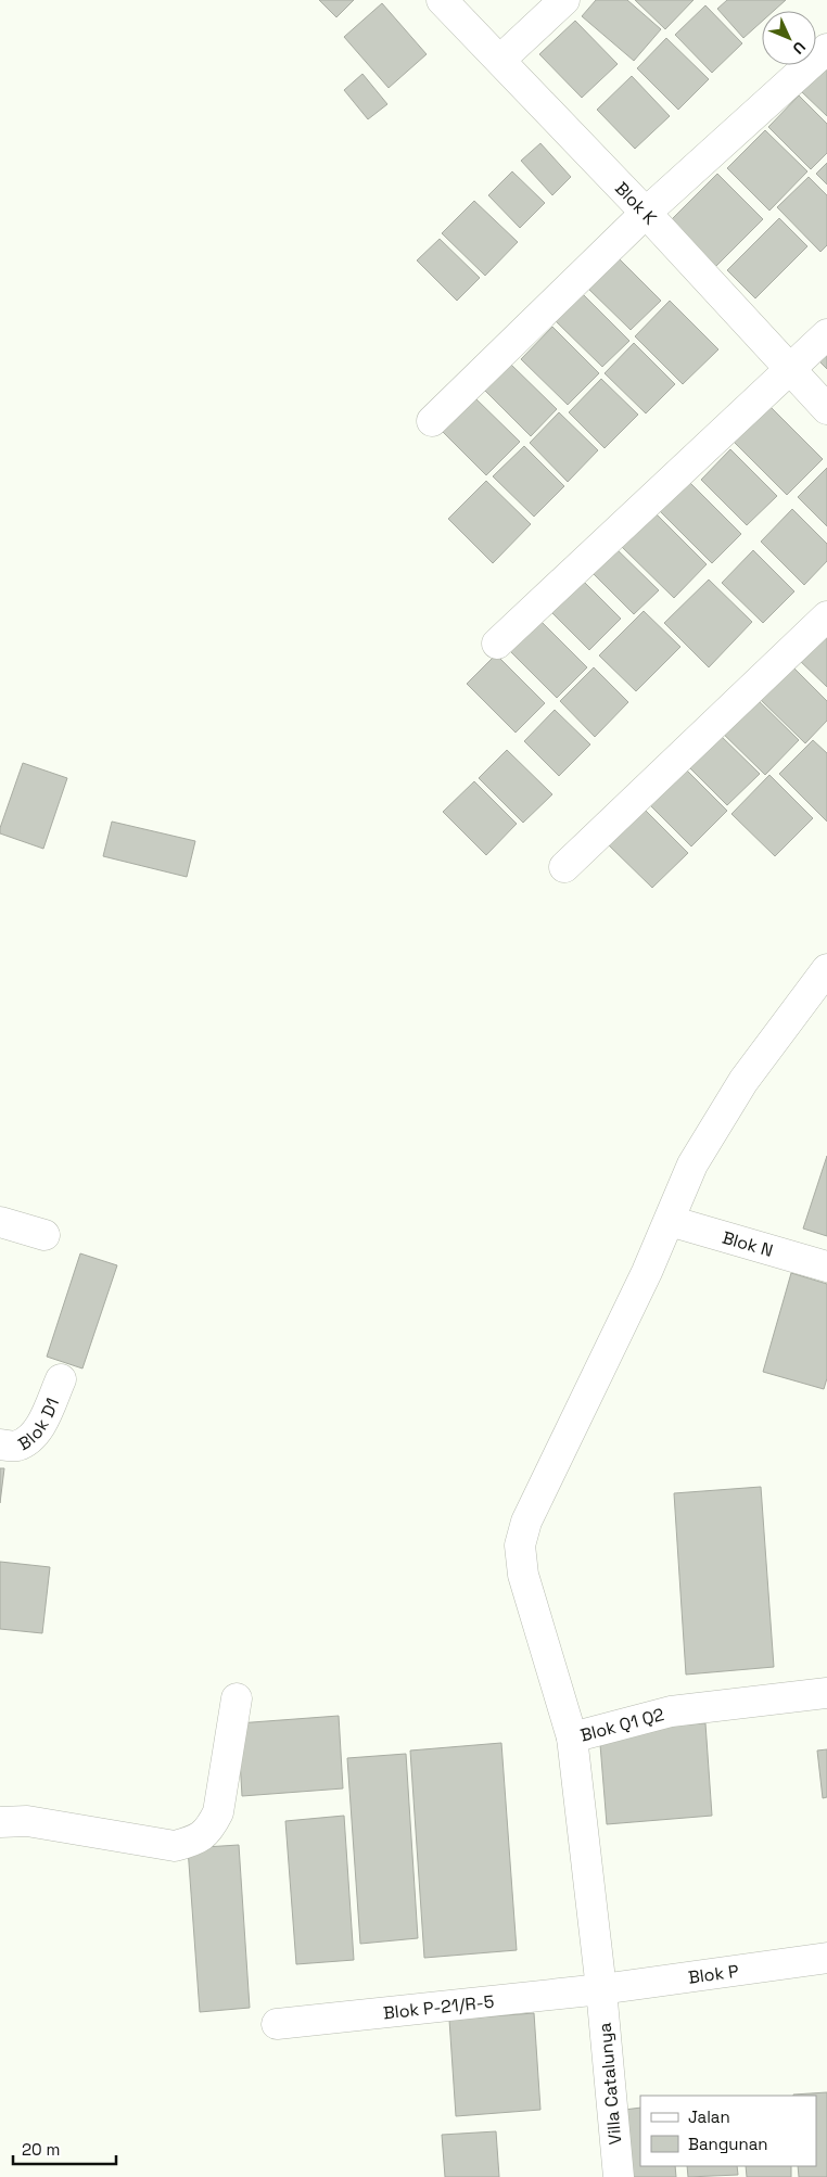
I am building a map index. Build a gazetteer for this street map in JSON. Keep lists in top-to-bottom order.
{
  "streets": {
    "street": [
      "Blok K",
      "Blok N",
      "Blok D1",
      "Blok Q1 Q2",
      "Blok P",
      "Blok P-21/R-5",
      "Villa Catalunya"
    ]
  },
  "crossings": [
    ["Blok Q1 Q2", "Blok P"],
    ["Blok Q1 Q2", "Blok P-21/R-5"],
    ["Blok Q1 Q2", "Villa Catalunya"],
    ["Blok P", "Blok P-21/R-5"],
    ["Blok P", "Villa Catalunya"],
    ["Blok P-21/R-5", "Villa Catalunya"]
  ],
  "legend": ["Jalan", "Bangunan"],
  "scale_bar": "20 m",
  "north": "bottom right"
}
